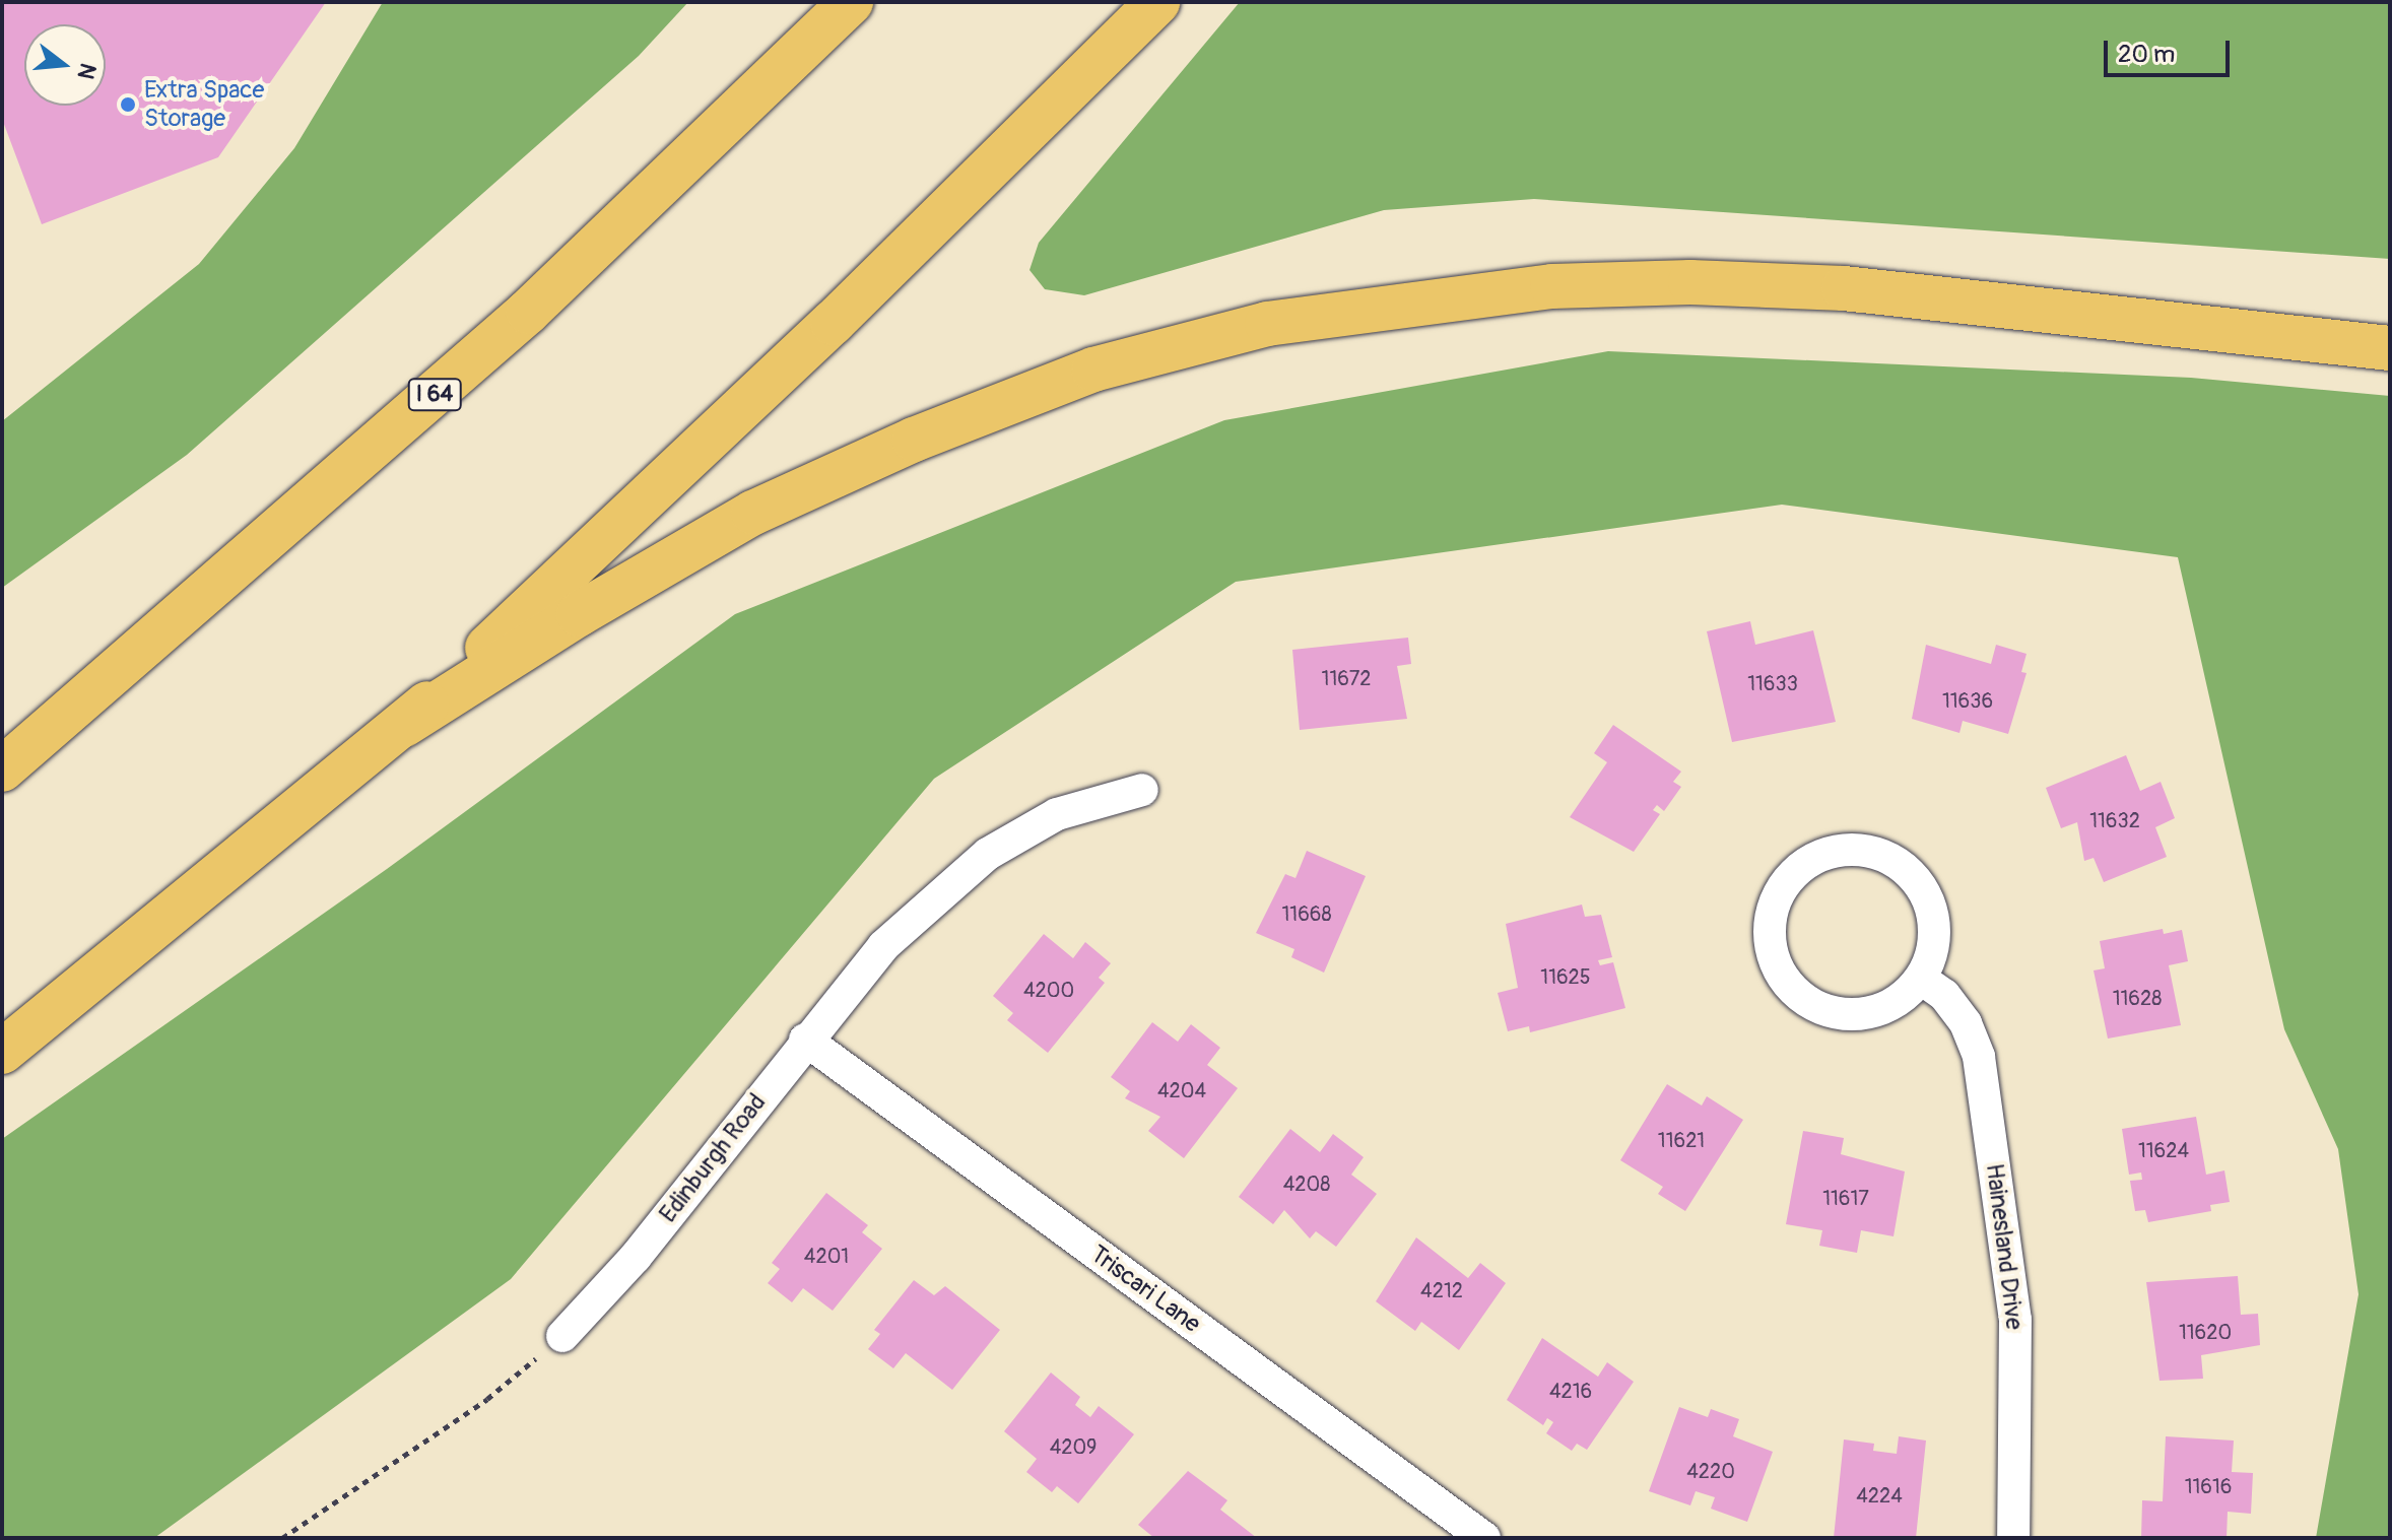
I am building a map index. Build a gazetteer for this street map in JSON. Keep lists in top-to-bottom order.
{
  "streets": {
    "highway": ["I 64"],
    "street": ["Edinburgh Road", "Hainesland Drive", "Triscari Lane"]
  },
  "crossings": [
    ["Edinburgh Road", "Triscari Lane"]
  ],
  "places": ["Extra Space Storage"],
  "house_numbers": [
    "11672",
    "11633",
    "11636",
    "11632",
    "11668",
    "11625",
    "4200",
    "11628",
    "4204",
    "11621",
    "11624",
    "4208",
    "11617",
    "4201",
    "4212",
    "11620",
    "4216",
    "4209",
    "4220",
    "11616",
    "4224"
  ],
  "scale_bar": "20 m",
  "north": "right"
}
